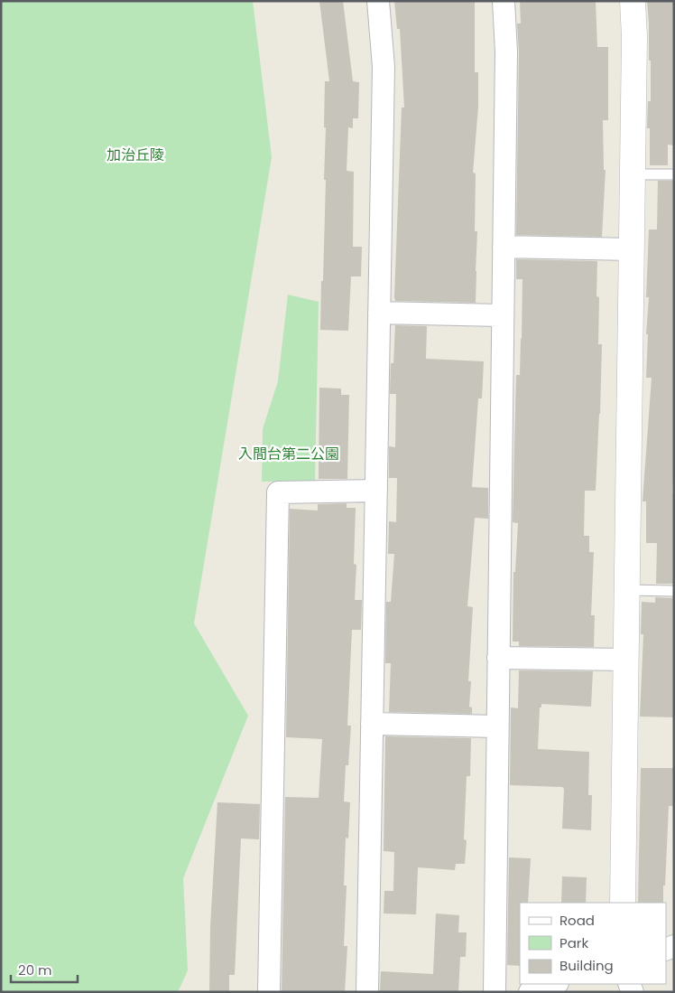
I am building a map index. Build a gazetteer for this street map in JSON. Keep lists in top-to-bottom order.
{
  "parks": ["加治丘陵", "入間台第二公園"],
  "legend": ["Road", "Park", "Building"],
  "scale_bar": "20 m"
}
